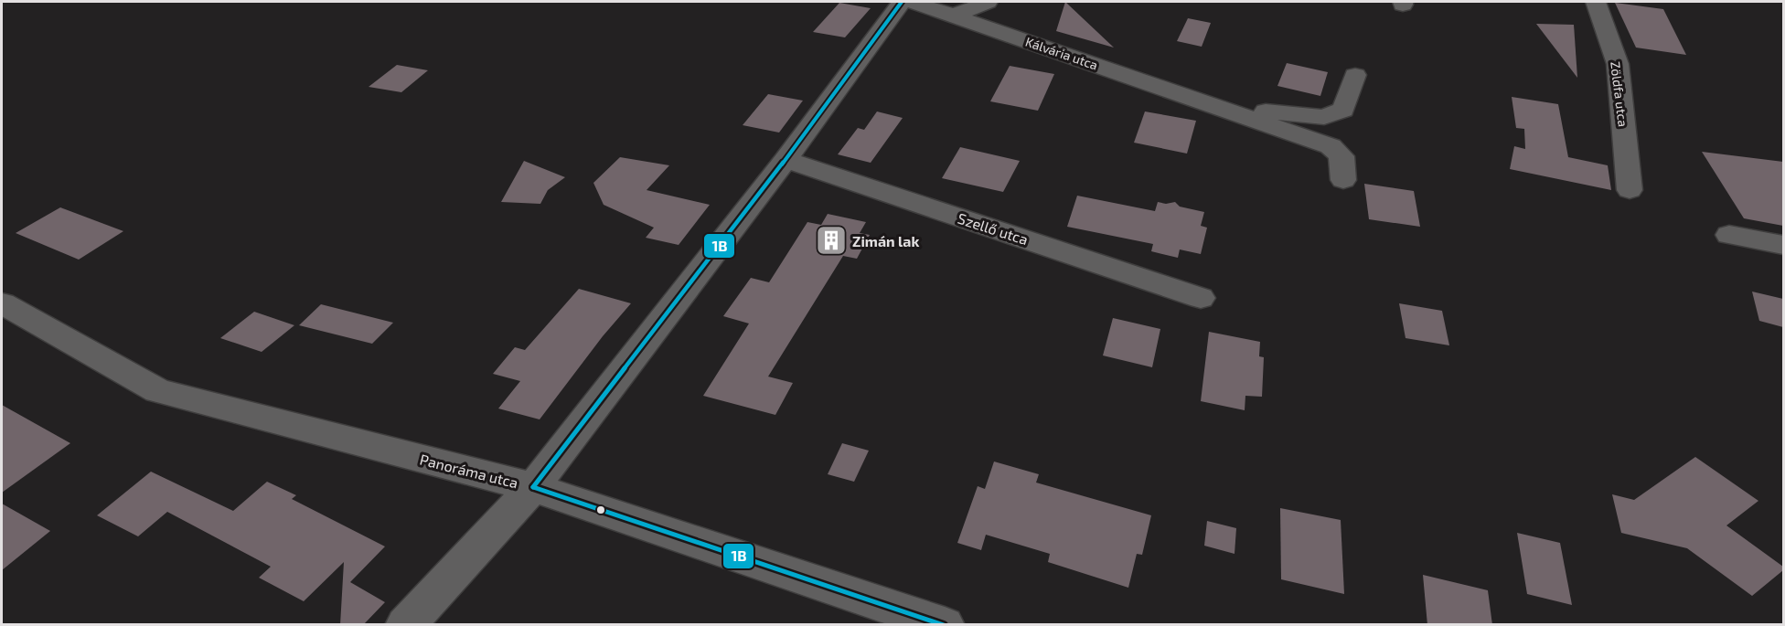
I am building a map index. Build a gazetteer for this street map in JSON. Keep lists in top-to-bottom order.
{
  "streets": {
    "street": [
      "Kálvária utca",
      "Zöldfa utca",
      "Szellő utca",
      "Panoráma utca"
    ]
  },
  "places": {
    "building": ["Zimán lak"]
  },
  "lines": ["transit line 1B"]
}
